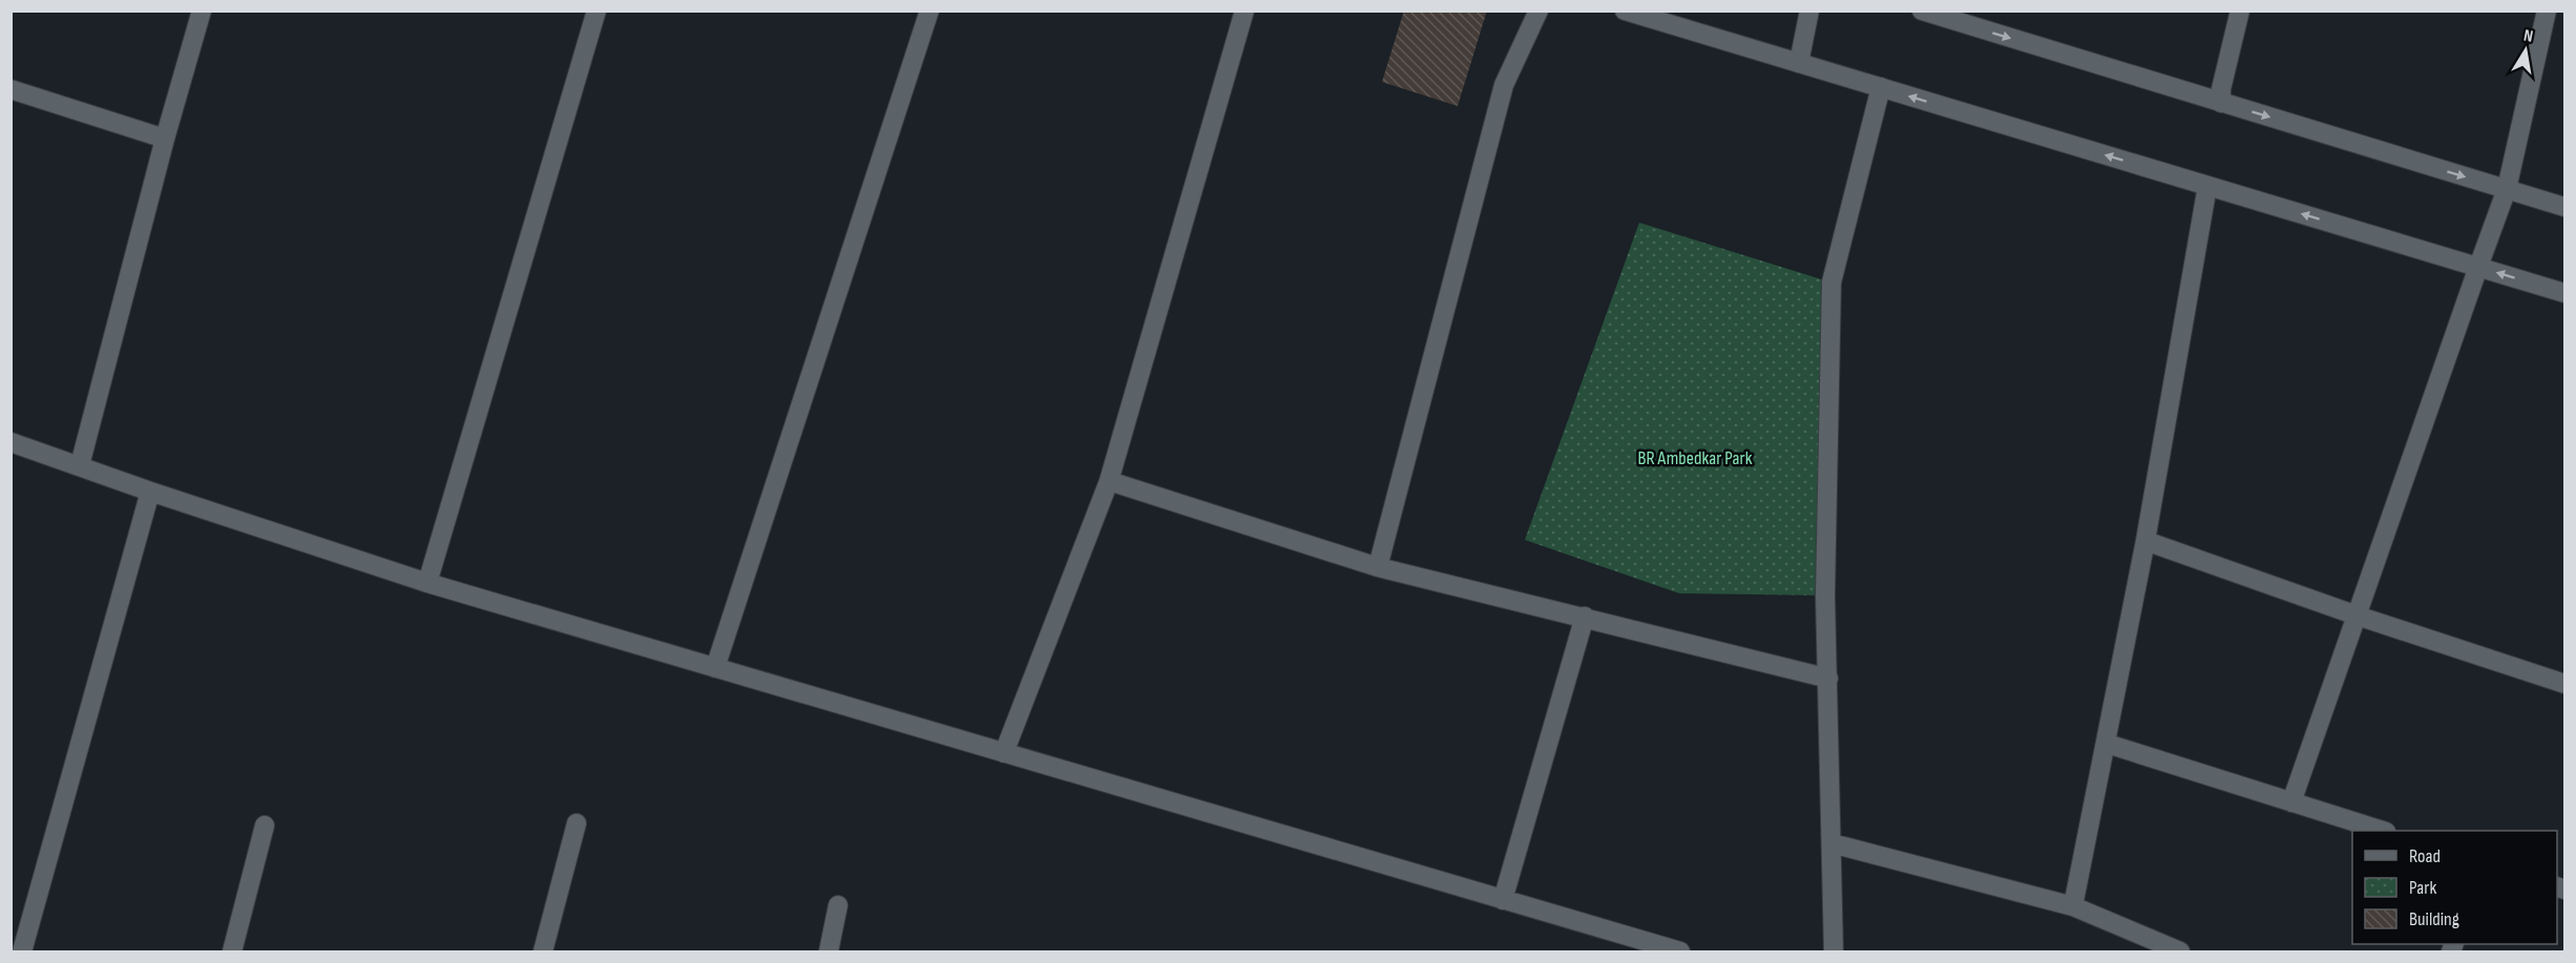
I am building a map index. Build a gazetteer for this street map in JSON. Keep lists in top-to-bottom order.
{
  "parks": ["BR Ambedkar Park"],
  "legend": ["Road", "Park", "Building"],
  "north": "top"
}
